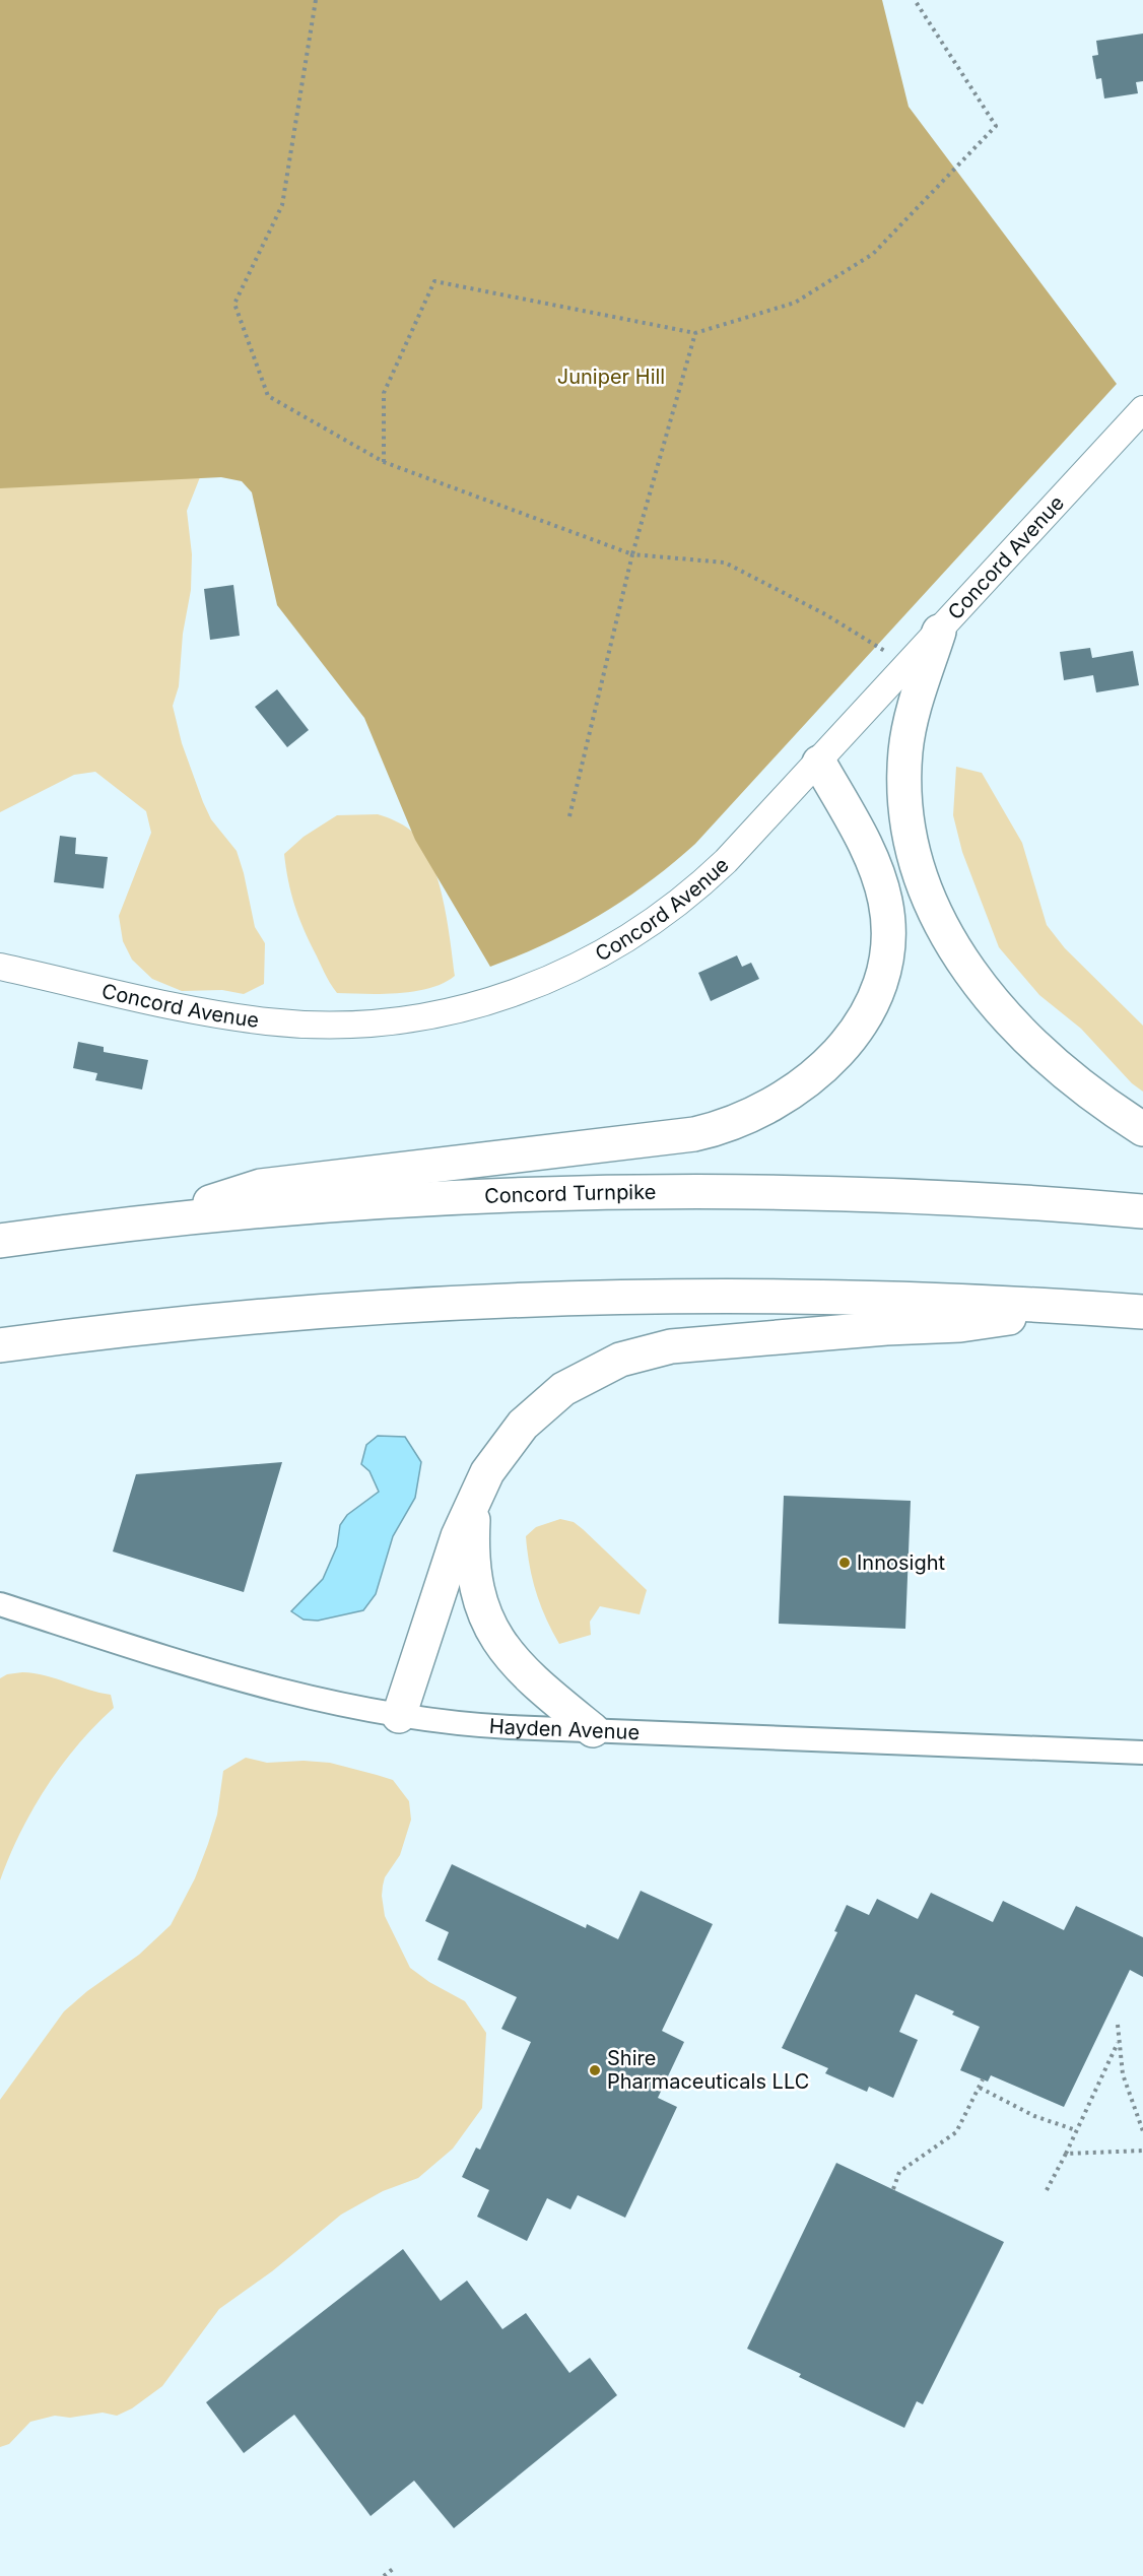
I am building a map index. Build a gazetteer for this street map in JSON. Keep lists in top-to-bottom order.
{
  "streets": {
    "highway": ["Concord Turnpike"],
    "main road": ["Concord Avenue"],
    "street": ["Hayden Avenue"]
  },
  "parks": ["Juniper Hill"],
  "places": ["Innosight", "Shire Pharmaceuticals LLC"]
}
